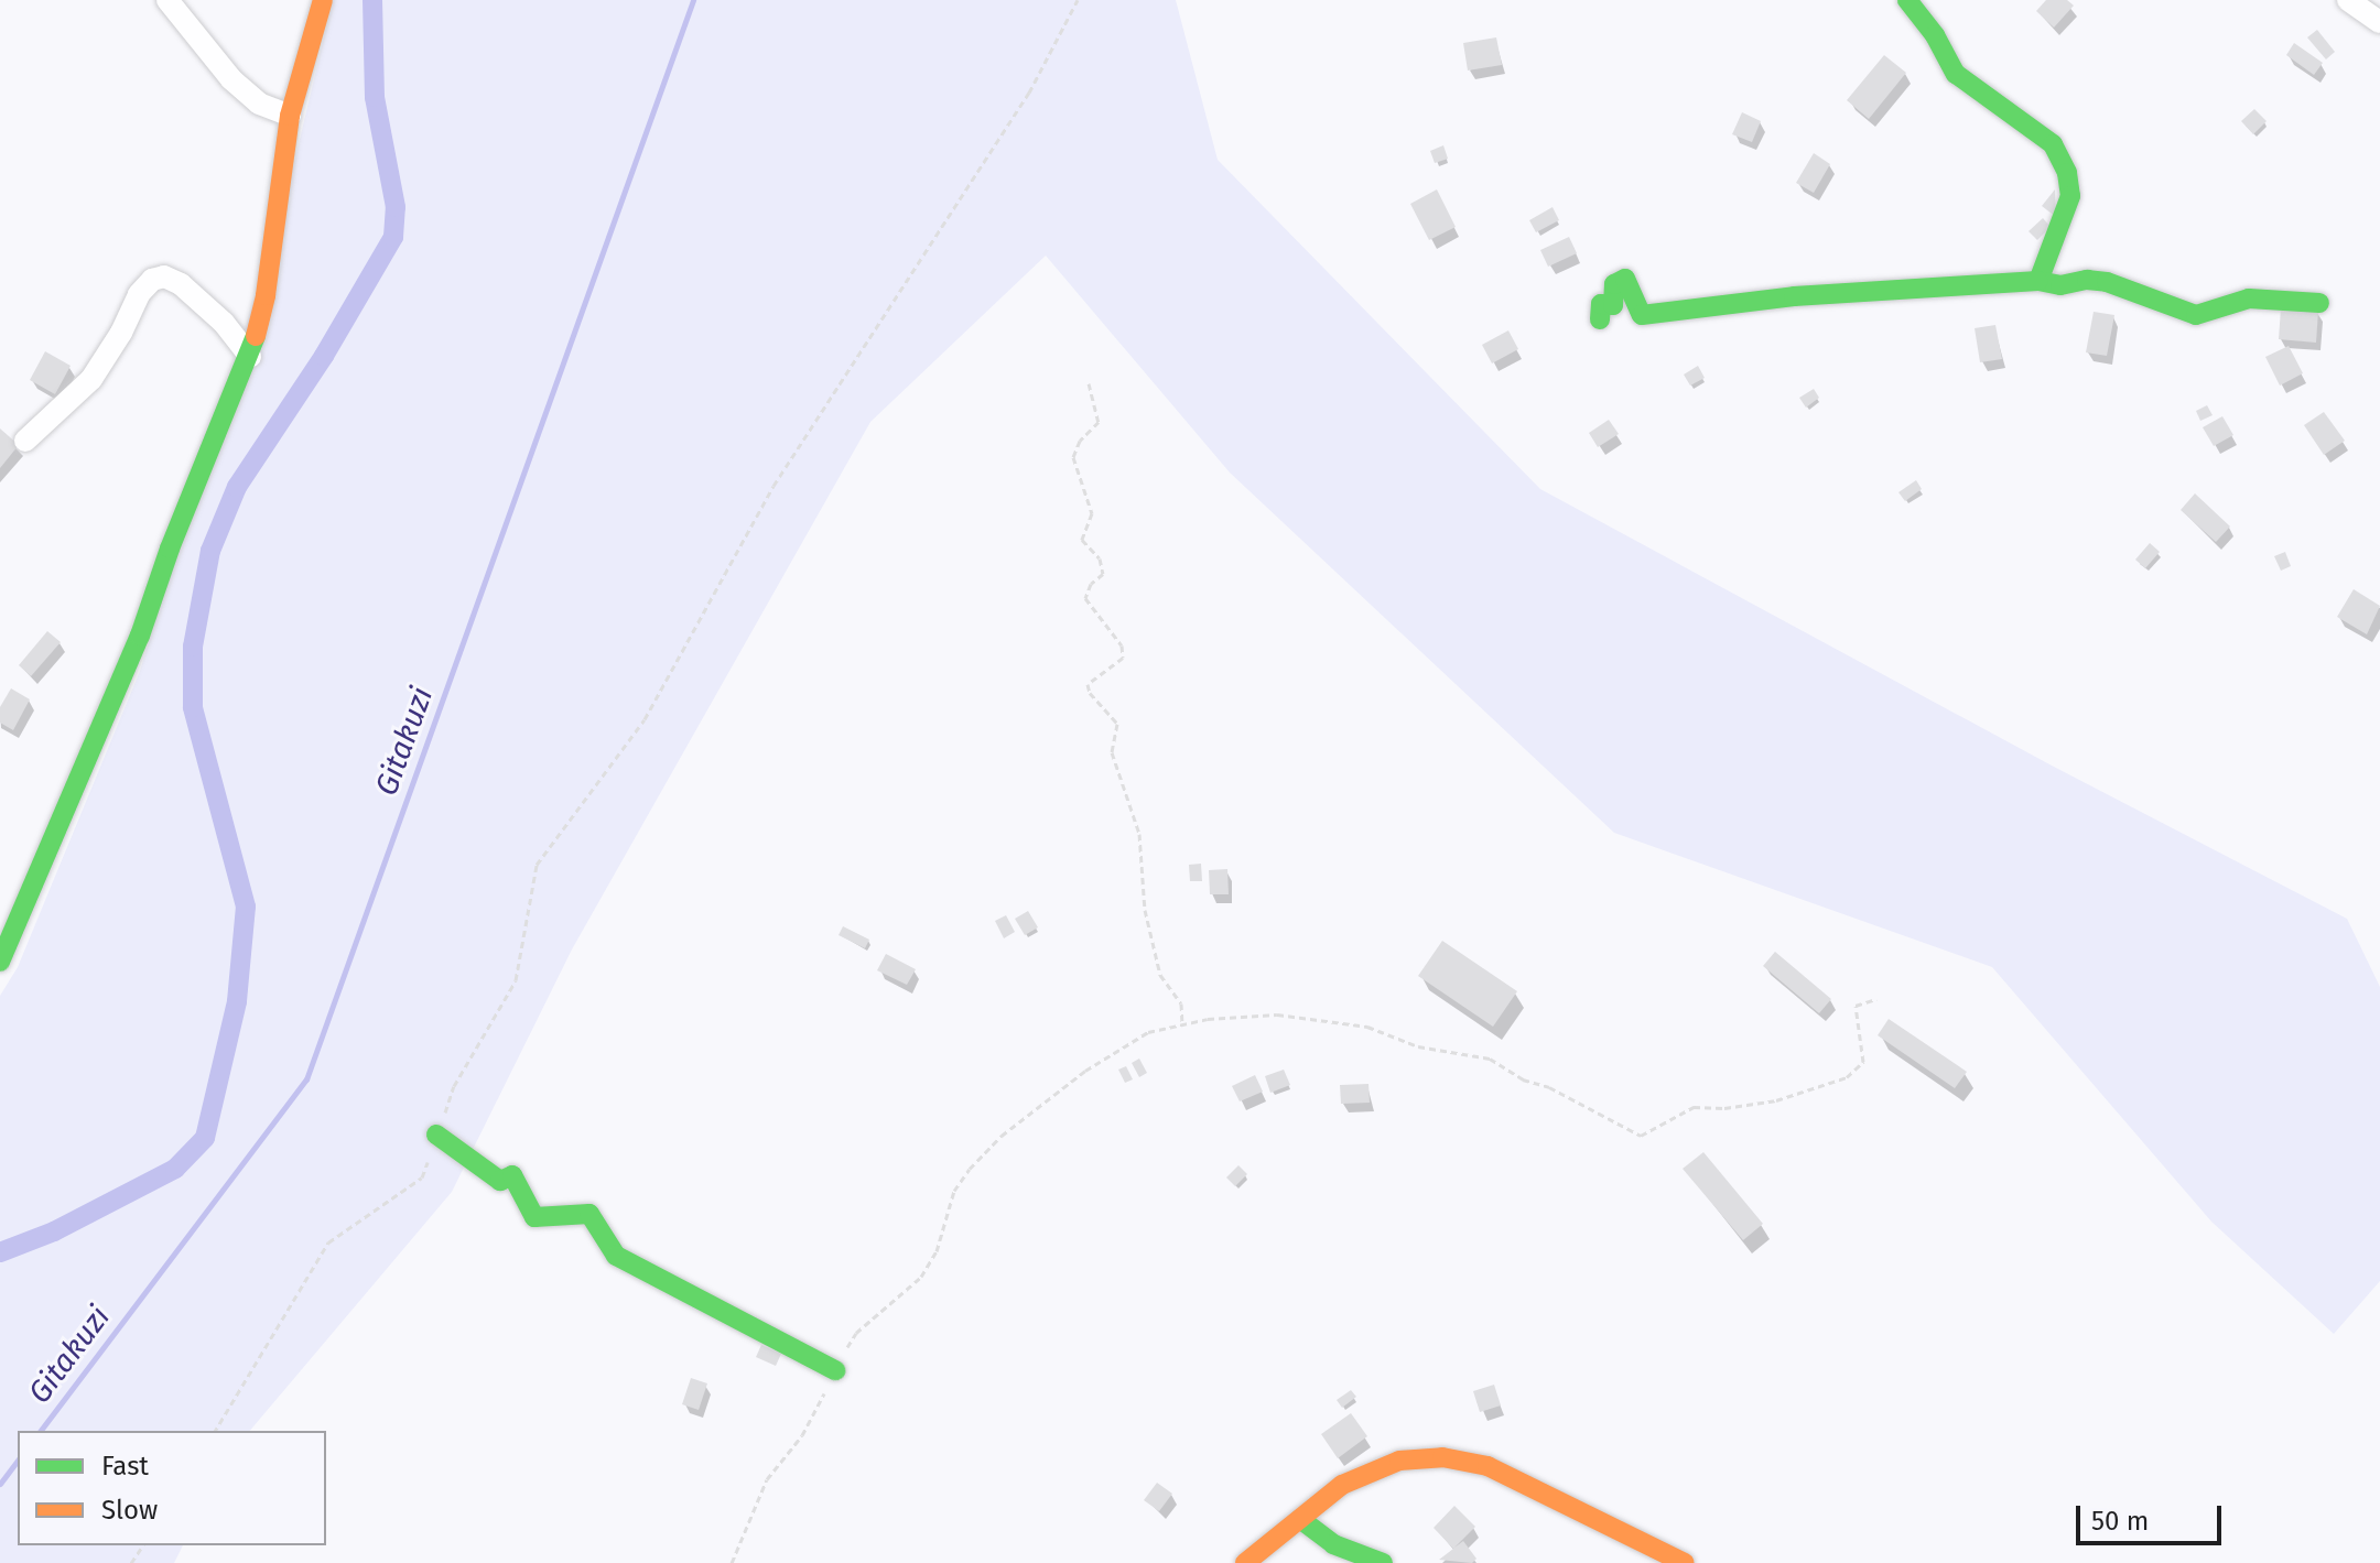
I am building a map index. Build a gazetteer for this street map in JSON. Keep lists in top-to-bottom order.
{
  "water": ["Gitakuzi"],
  "legend": ["Fast", "Slow"],
  "scale_bar": "50 m"
}
